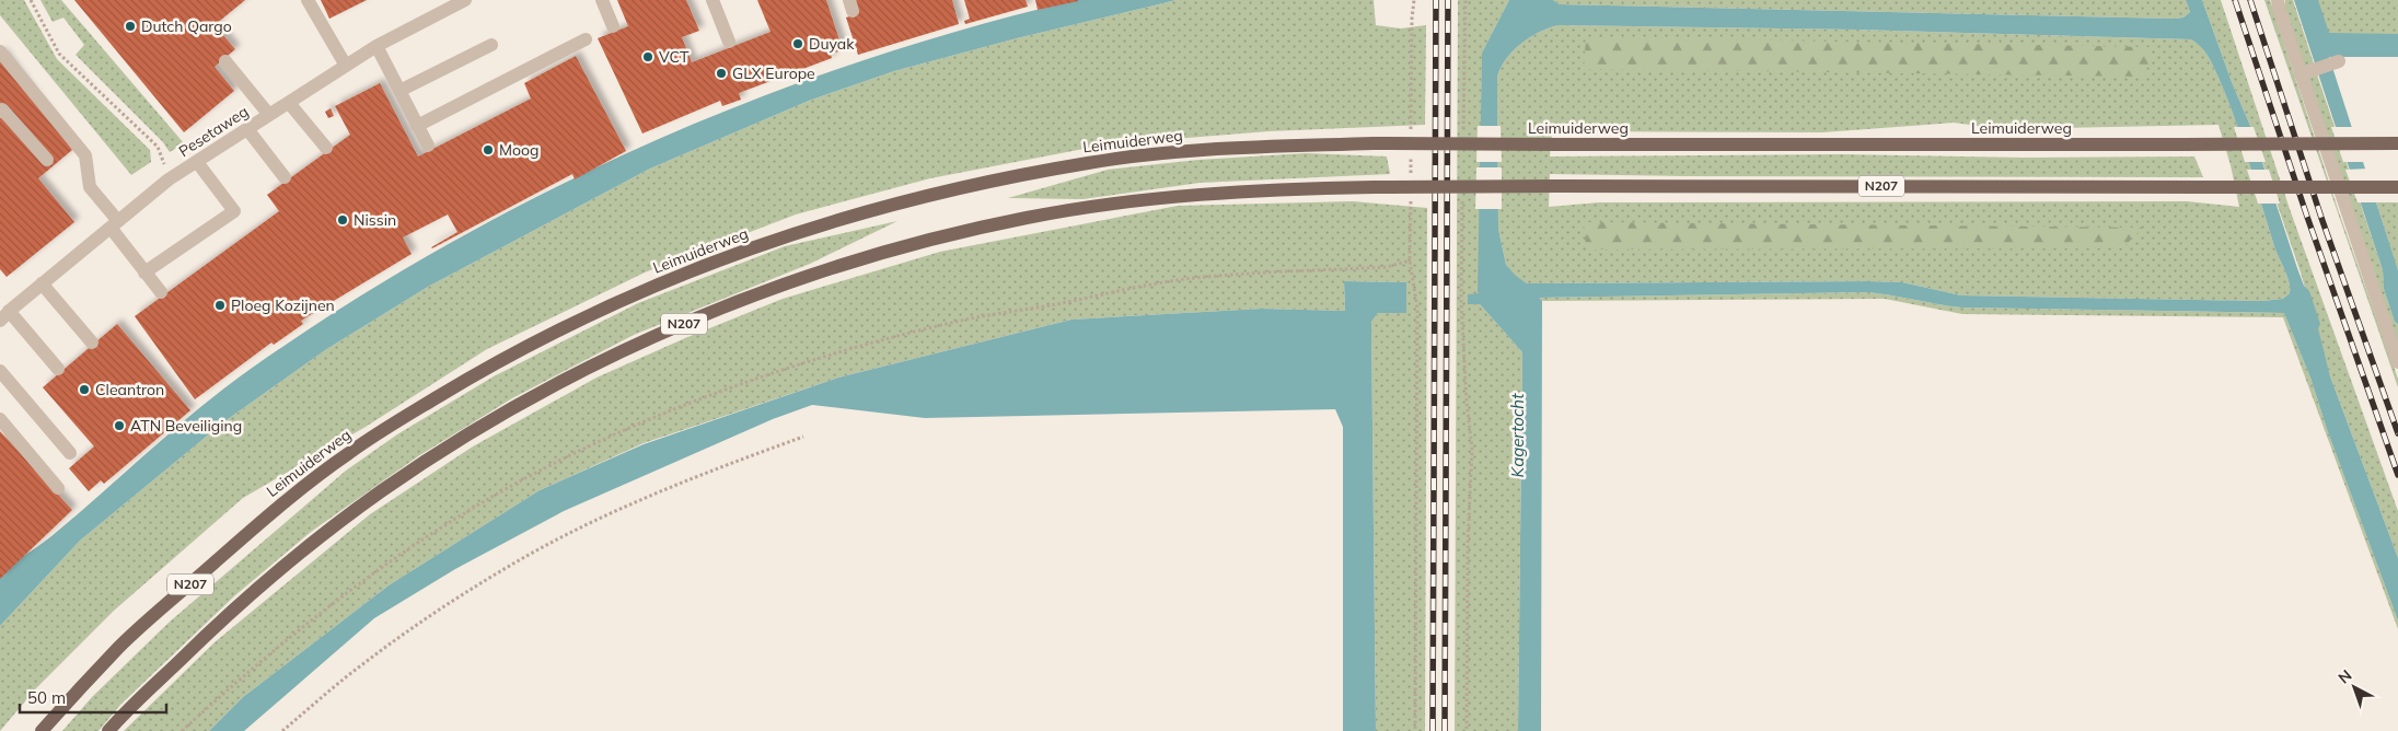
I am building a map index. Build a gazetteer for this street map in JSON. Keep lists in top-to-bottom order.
{
  "streets": {
    "main road": ["Leimuiderweg", "N207"],
    "street": ["Pesetaweg"]
  },
  "water": ["Kagertocht"],
  "places": [
    "Dutch Qargo",
    "Duyak",
    "VCT",
    "GLX Europe",
    "Moog",
    "Nissin",
    "Ploeg Kozijnen",
    "Cleantron",
    "ATN Beveiliging"
  ],
  "scale_bar": "50 m",
  "north": "top left"
}
